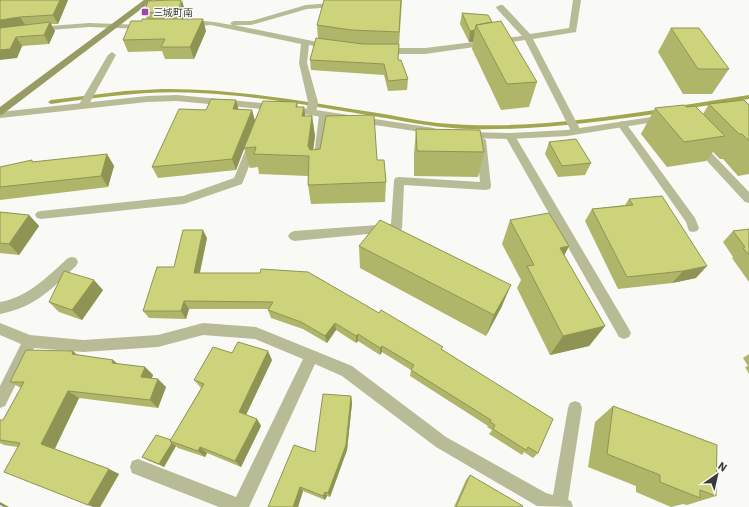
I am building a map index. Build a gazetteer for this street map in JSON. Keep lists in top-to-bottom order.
{
  "places": {
    "transit": ["三城町南"]
  },
  "north": "top right"
}
